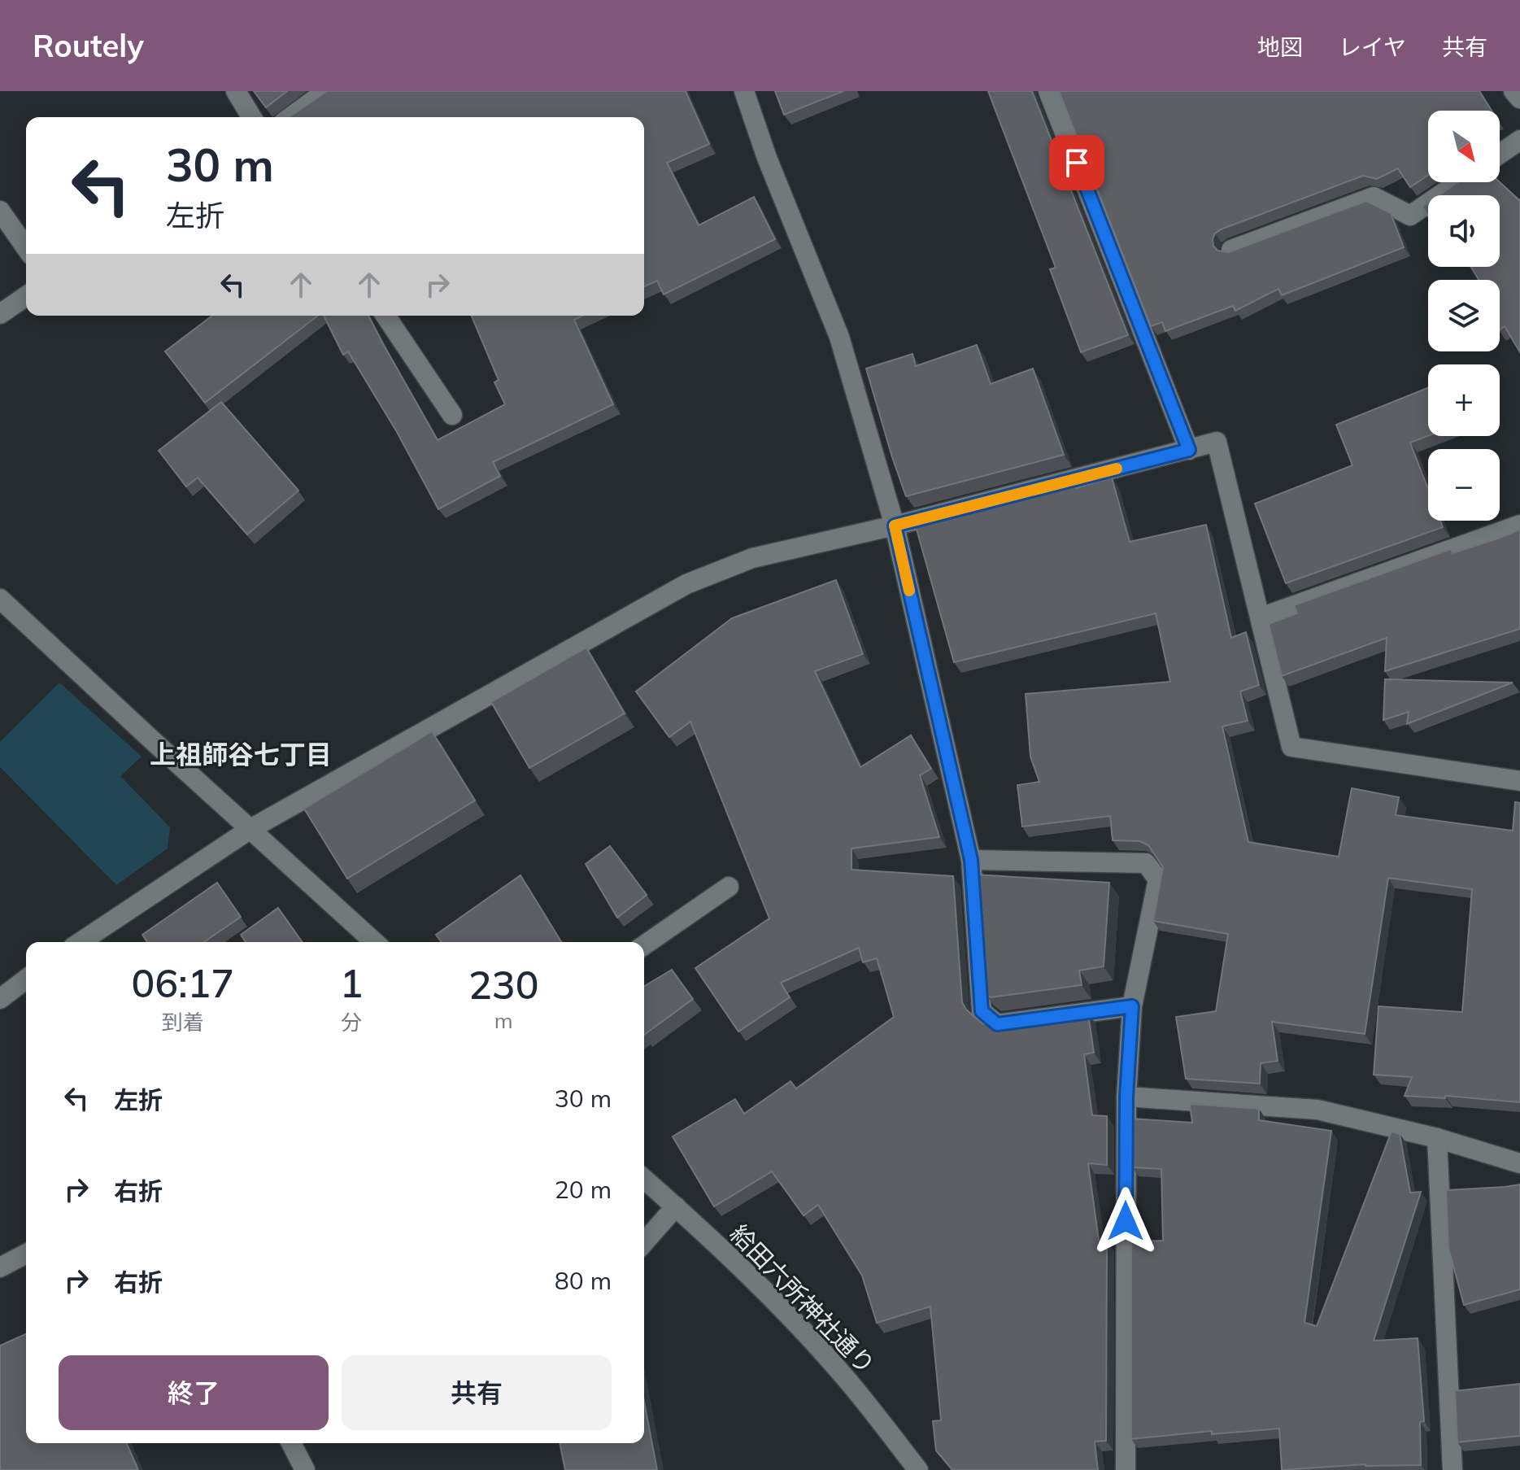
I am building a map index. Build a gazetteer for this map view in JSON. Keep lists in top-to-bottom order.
{
  "streets": {
    "street": ["給田六所神社通り"]
  },
  "districts": ["上祖師谷七丁目"],
  "north": "bottom right",
  "page": {
    "header": "Routely",
    "nav": ["地図", "レイヤ", "共有"],
    "map_buttons": ["+", "−"],
    "turn": ["30 m", "左折"],
    "eta": [
      "06:17",
      "到着",
      "1",
      "分",
      "230",
      "m"
    ],
    "list": [
      {
        "name": "左折",
        "value": "30 m"
      },
      {
        "name": "右折",
        "value": "20 m"
      },
      {
        "name": "右折",
        "value": "80 m"
      }
    ],
    "buttons": ["終了", "共有"]
  }
}
